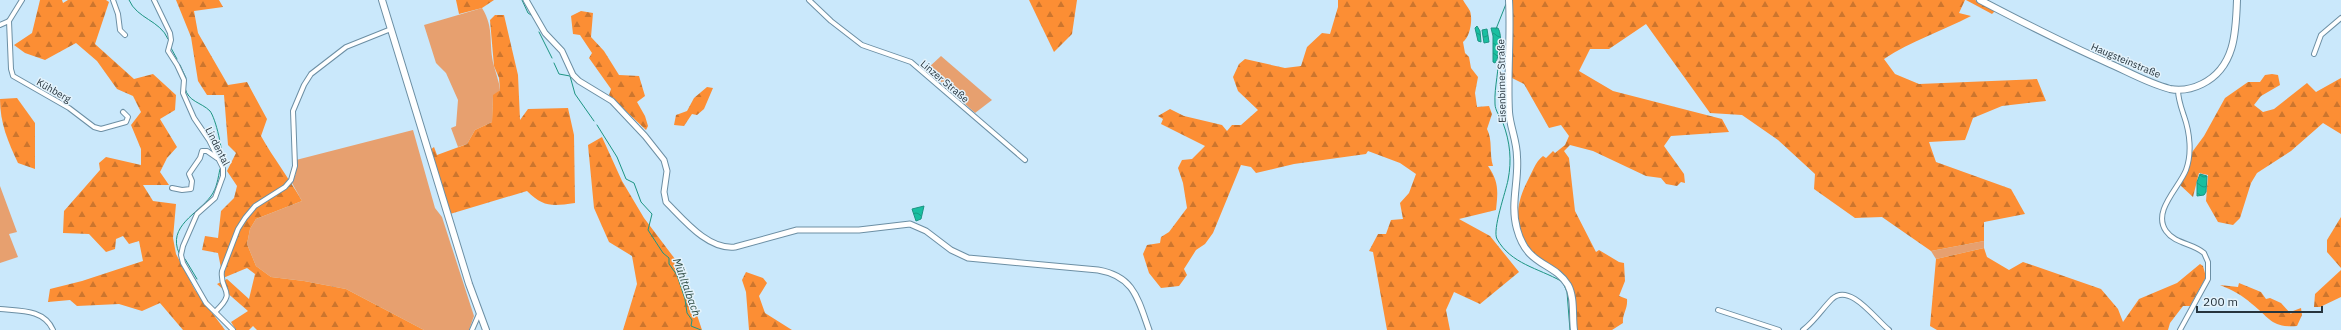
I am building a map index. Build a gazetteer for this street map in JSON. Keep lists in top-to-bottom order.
{
  "streets": {
    "main road": ["Haugsteinstraße", "Eisenbirner Straße"],
    "street": ["Linzer Straße", "Kühberg", "Lindental"]
  },
  "water": ["Mühltalbach"],
  "scale_bar": "200 m"
}
